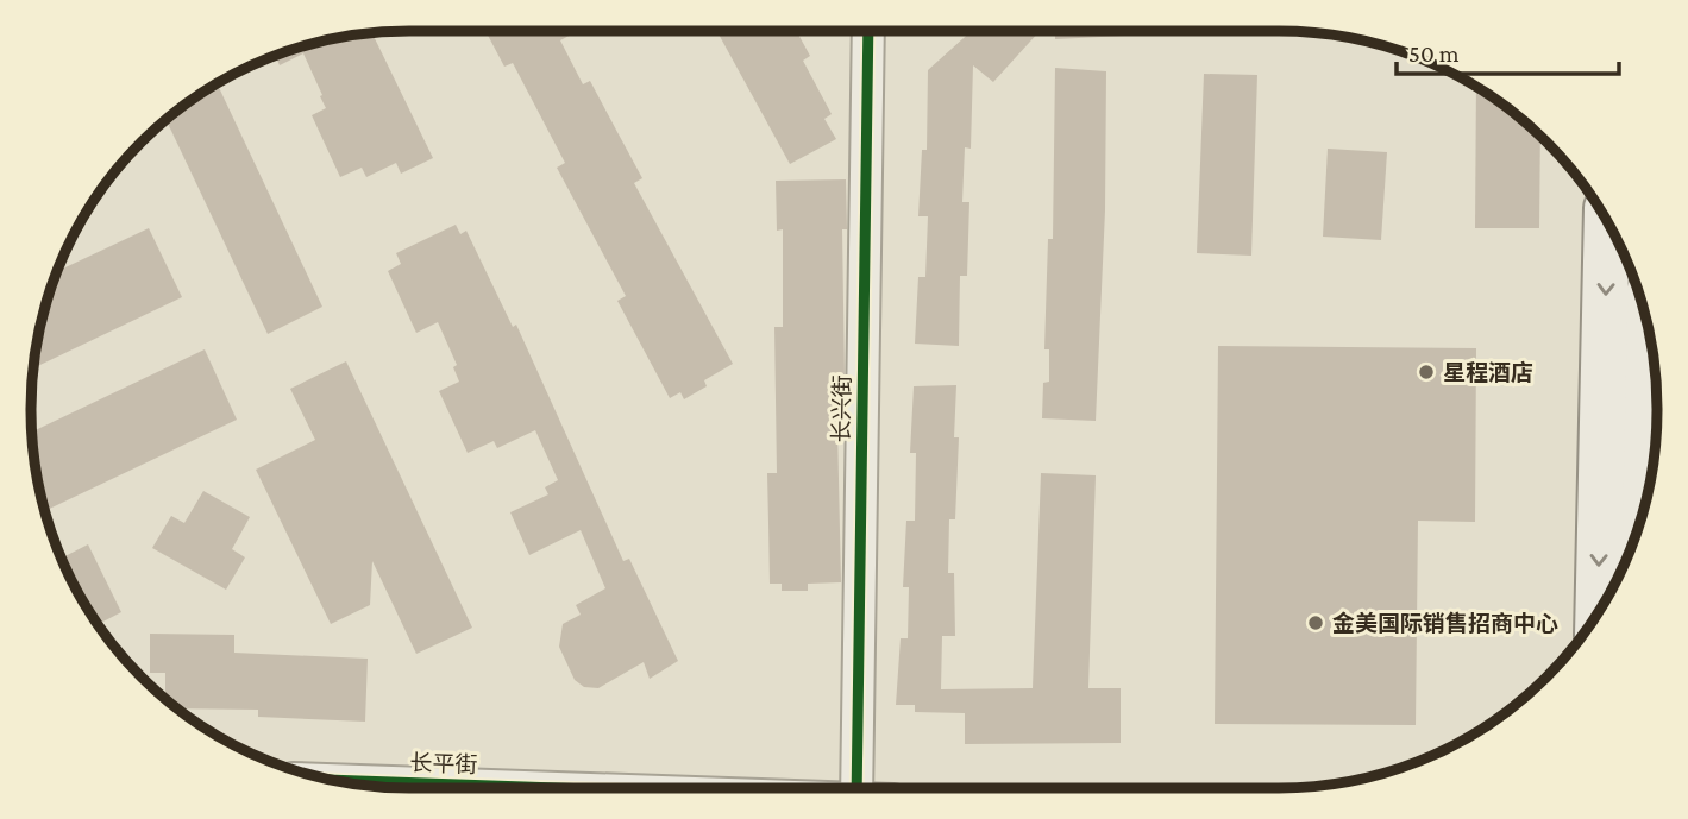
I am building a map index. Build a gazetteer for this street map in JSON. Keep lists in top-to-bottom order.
{
  "streets": {
    "street": ["长兴街", "长平街"]
  },
  "places": ["星程酒店", "金美国际销售招商中心"],
  "scale_bar": "50 m"
}
